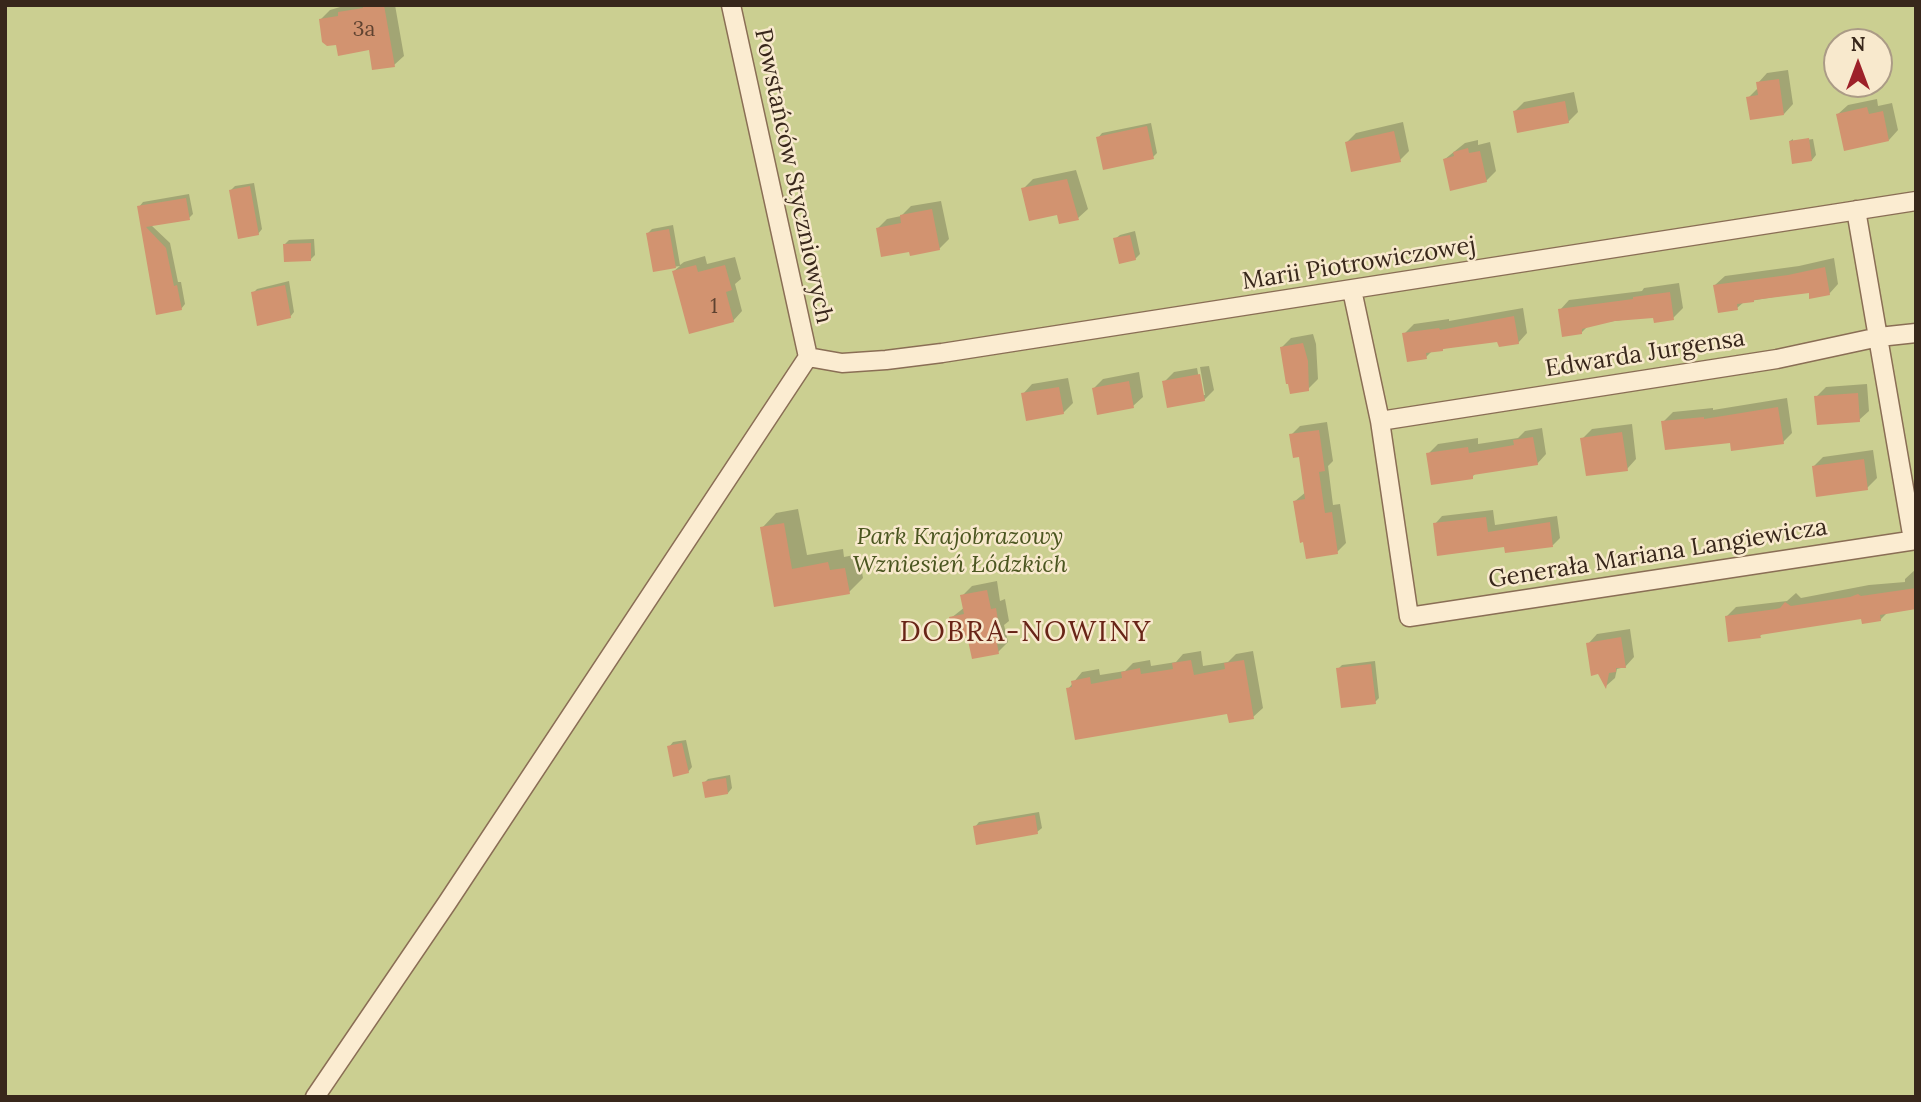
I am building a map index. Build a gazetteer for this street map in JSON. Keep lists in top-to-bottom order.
{
  "streets": {
    "street": [
      "Powstańców Styczniowych",
      "Marii Piotrowiczowej",
      "Edwarda Jurgensa",
      "Generała Mariana Langiewicza"
    ]
  },
  "crossings": [
    ["Powstańców Styczniowych", "Marii Piotrowiczowej"],
    ["Edwarda Jurgensa", "Generała Mariana Langiewicza"]
  ],
  "districts": ["DOBRA-NOWINY"],
  "parks": ["Park Krajobrazowy Wzniesień Łódzkich"],
  "house_numbers": ["3a", "1"],
  "north": "top"
}
